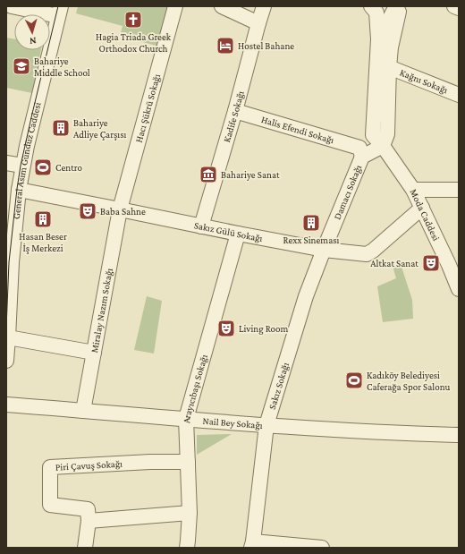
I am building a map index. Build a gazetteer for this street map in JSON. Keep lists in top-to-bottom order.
{
  "streets": {
    "street": [
      "Kağnı Sokağı",
      "Hacı Şükrü Sokağı",
      "Kadife Sokağı",
      "Halis Efendi Sokağı",
      "General Asım Gündüz Caddesi",
      "Damacı Sokağı",
      "Moda Caddesi",
      "Sakız Gülü Sokağı",
      "Miralay Nazım Sokağı",
      "Sakız Sokağı",
      "Arayıcıbaşı Sokağı",
      "Nail Bey Sokağı",
      "Piri Çavuş Sokağı"
    ]
  },
  "crossings": [
    ["Hacı Şükrü Sokağı", "Sakız Gülü Sokağı"],
    ["Hacı Şükrü Sokağı", "Miralay Nazım Sokağı"],
    ["Kadife Sokağı", "Halis Efendi Sokağı"],
    ["Kadife Sokağı", "Sakız Gülü Sokağı"],
    ["Halis Efendi Sokağı", "Damacı Sokağı"],
    ["General Asım Gündüz Caddesi", "Sakız Gülü Sokağı"],
    ["Damacı Sokağı", "Moda Caddesi"],
    ["Damacı Sokağı", "Sakız Gülü Sokağı"],
    ["Damacı Sokağı", "Sakız Sokağı"],
    ["Moda Caddesi", "Sakız Gülü Sokağı"],
    ["Sakız Gülü Sokağı", "Miralay Nazım Sokağı"],
    ["Sakız Gülü Sokağı", "Sakız Sokağı"],
    ["Sakız Gülü Sokağı", "Arayıcıbaşı Sokağı"],
    ["Miralay Nazım Sokağı", "Nail Bey Sokağı"],
    ["Sakız Sokağı", "Nail Bey Sokağı"],
    ["Arayıcıbaşı Sokağı", "Nail Bey Sokağı"],
    ["Arayıcıbaşı Sokağı", "Piri Çavuş Sokağı"]
  ],
  "places": {
    "church": ["Hagia Triada Greek Orthodox Church"],
    "hotel": ["Hostel Bahane"],
    "school or university": ["Bahariye Middle School"],
    "building": ["Bahariye Adliye Çarşısı", "Hasan Beser İş Merkezi", "Rexx Sineması"],
    "sports": ["Centro", "Kadıköy Belediyesi Caferağa Spor Salonu"],
    "museum": ["Bahariye Sanat"],
    "theatre": ["Baba Sahne", "Altkat Sanat", "Living Room"]
  },
  "north": "bottom"
}
